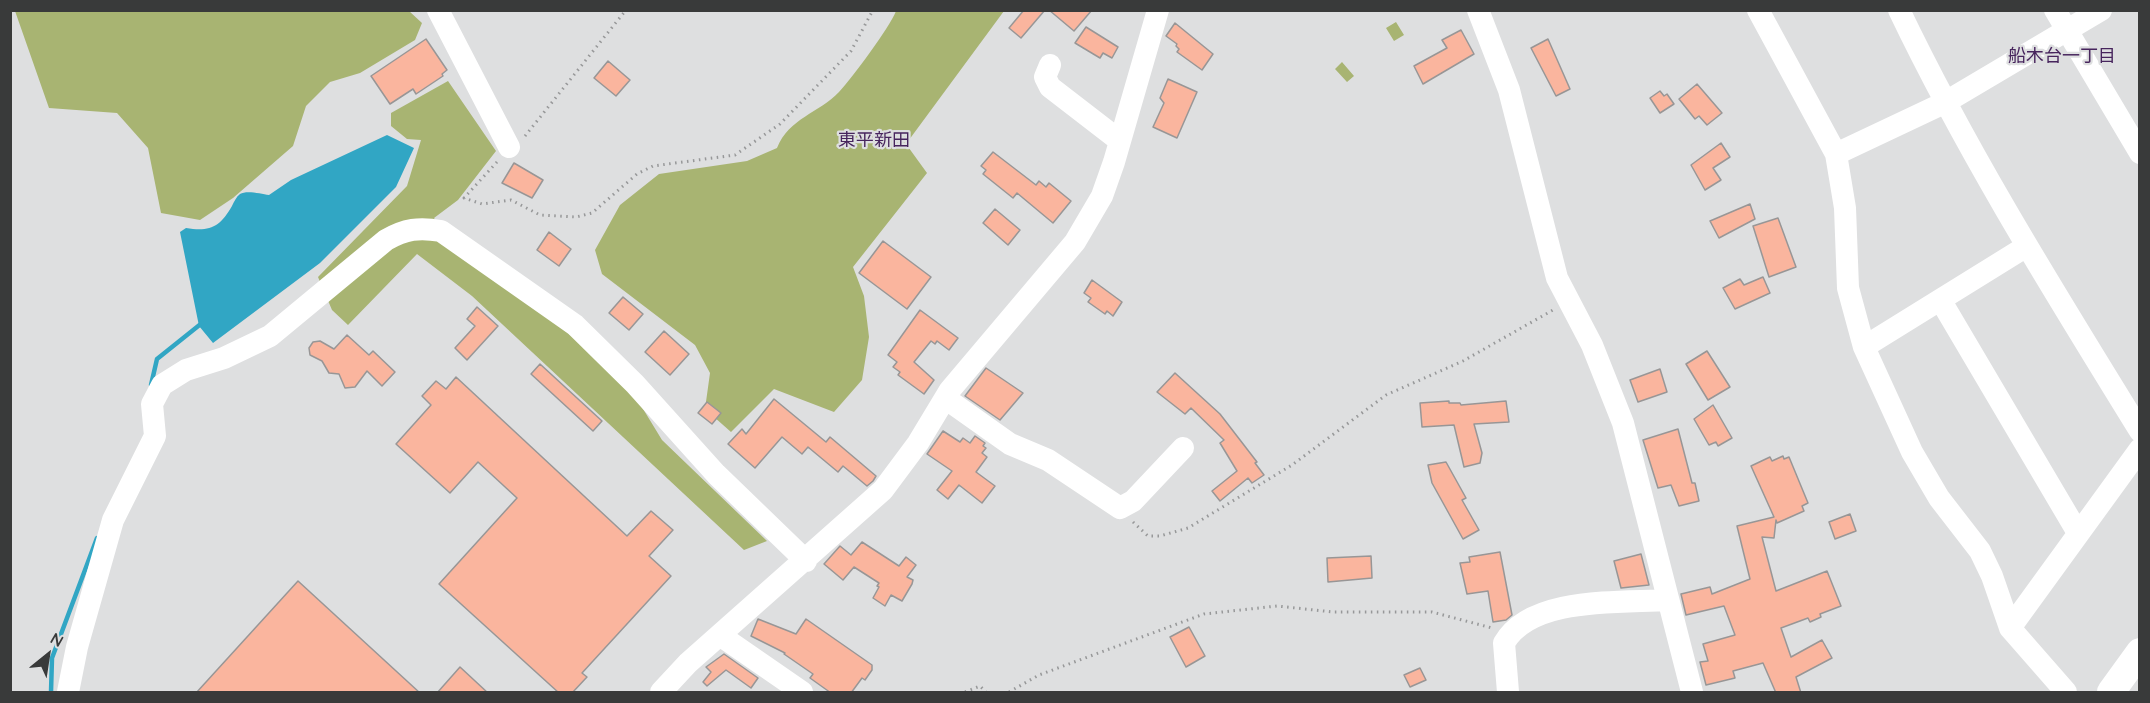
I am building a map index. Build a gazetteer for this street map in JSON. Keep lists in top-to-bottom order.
{
  "districts": ["船木台一丁目", "東平新田"],
  "north": "top right"
}
